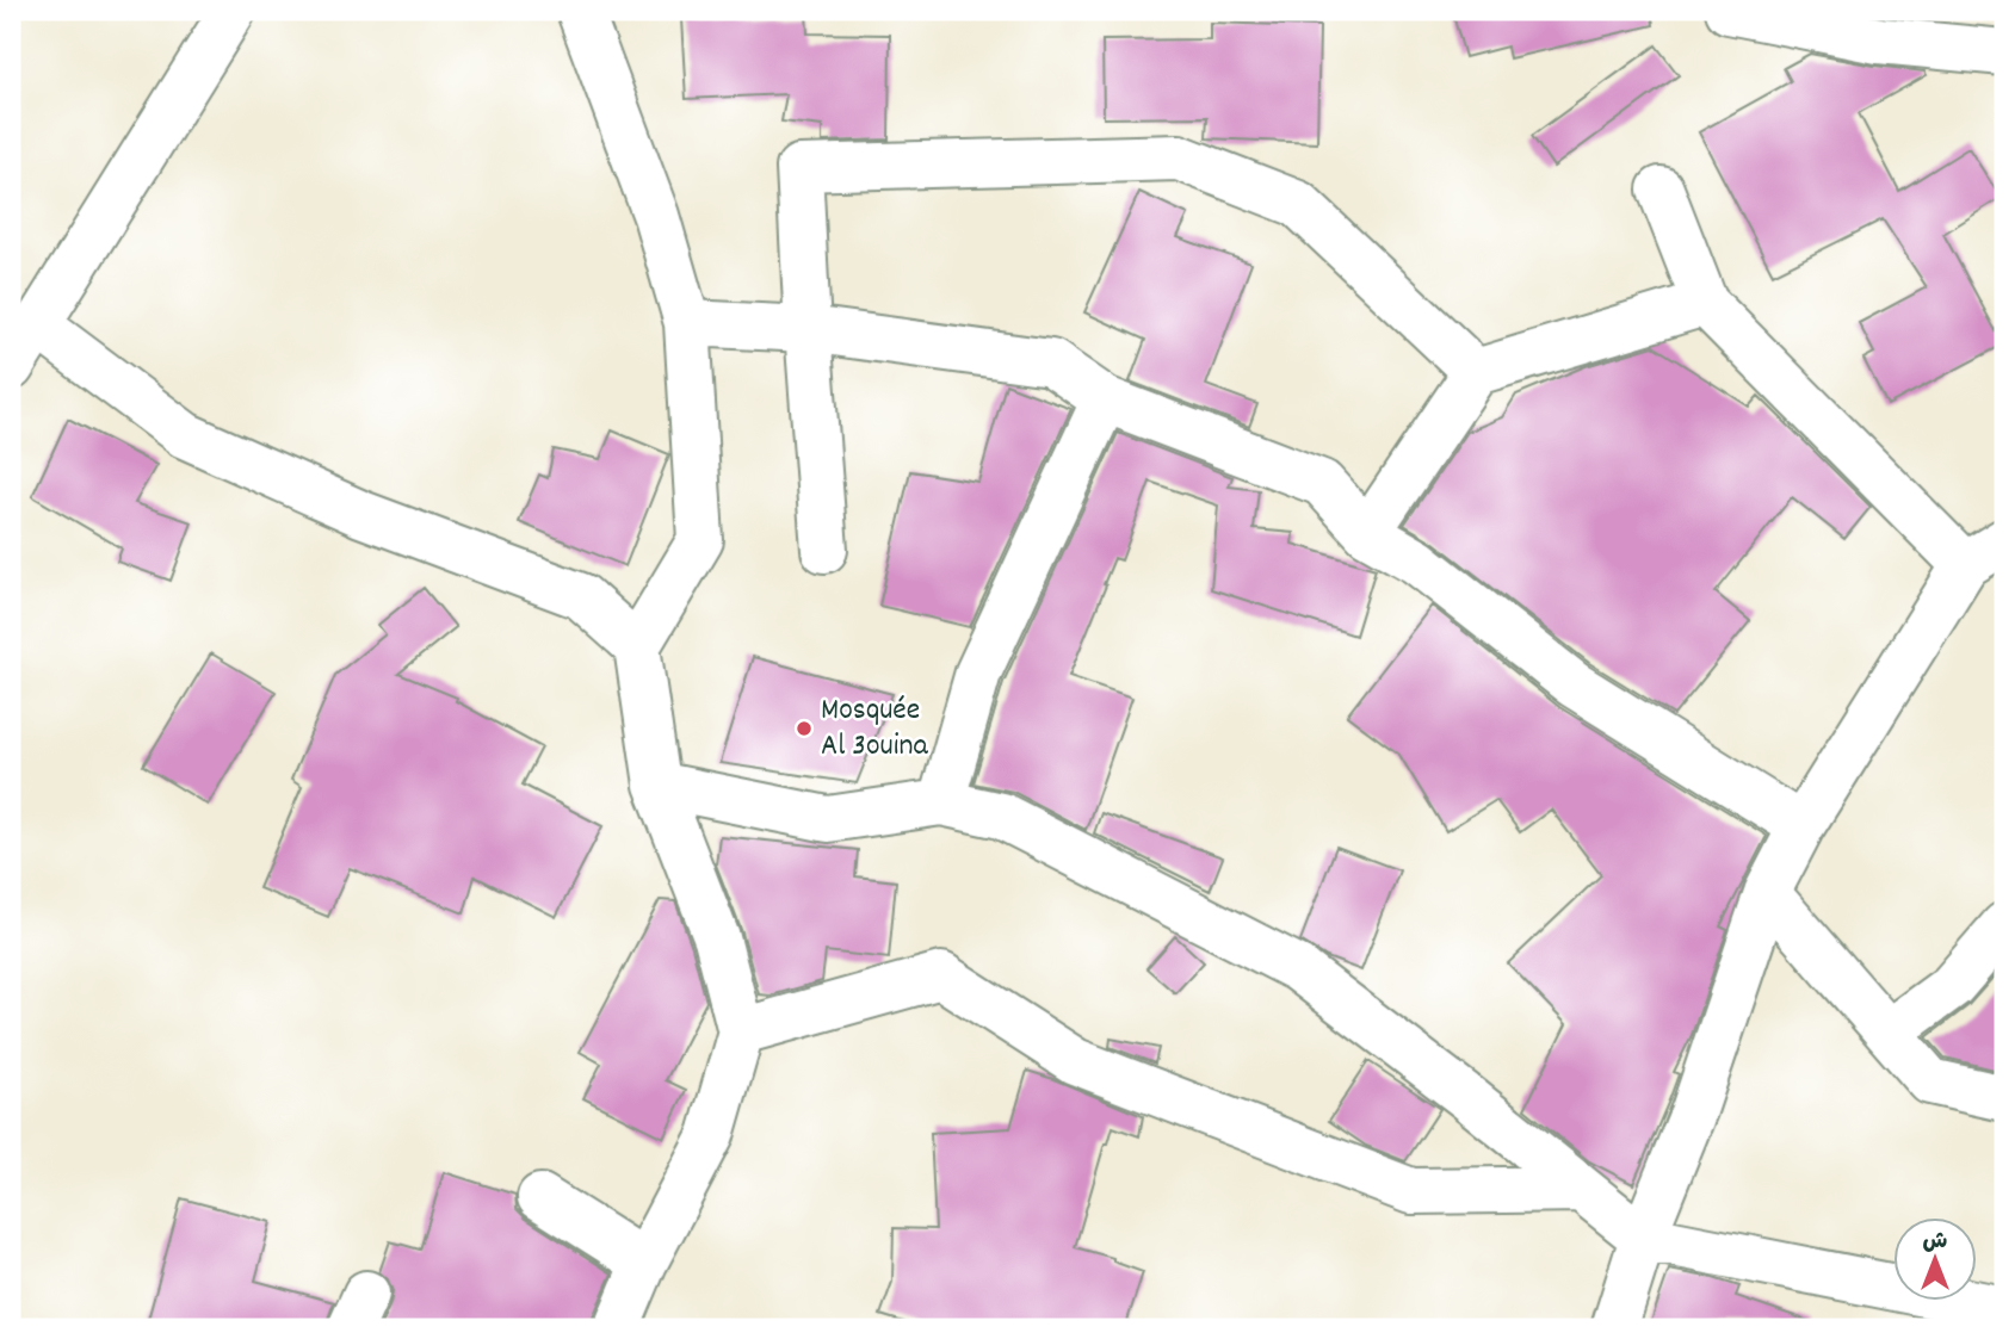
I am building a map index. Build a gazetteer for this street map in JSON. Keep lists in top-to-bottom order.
{
  "places": ["Mosquée Al 3ouina"],
  "north": "top"
}
